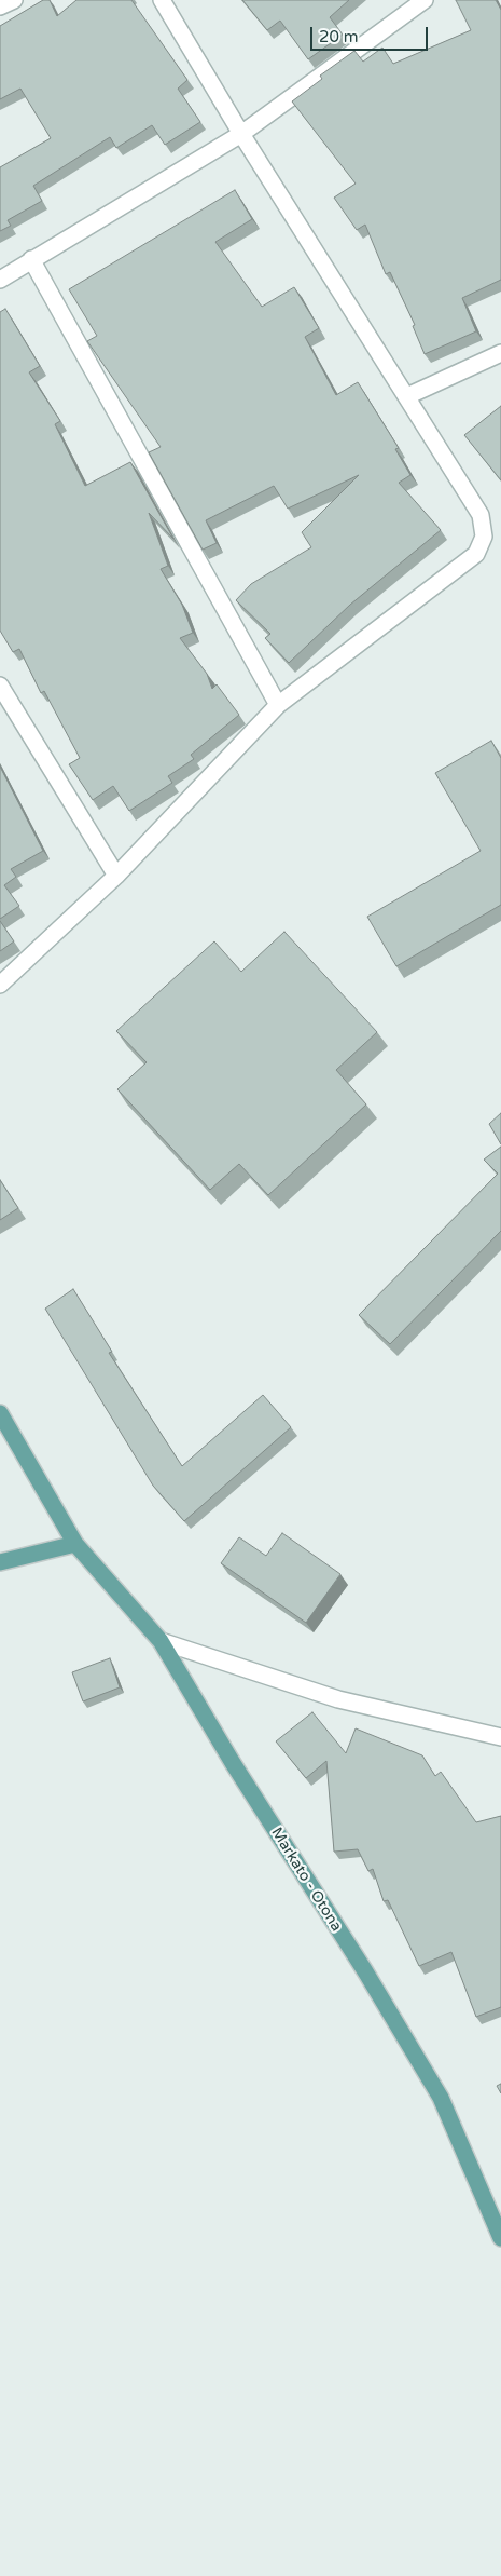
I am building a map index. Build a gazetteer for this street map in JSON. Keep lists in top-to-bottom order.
{
  "streets": {
    "main road": ["Markato - Otona"]
  },
  "scale_bar": "20 m"
}
